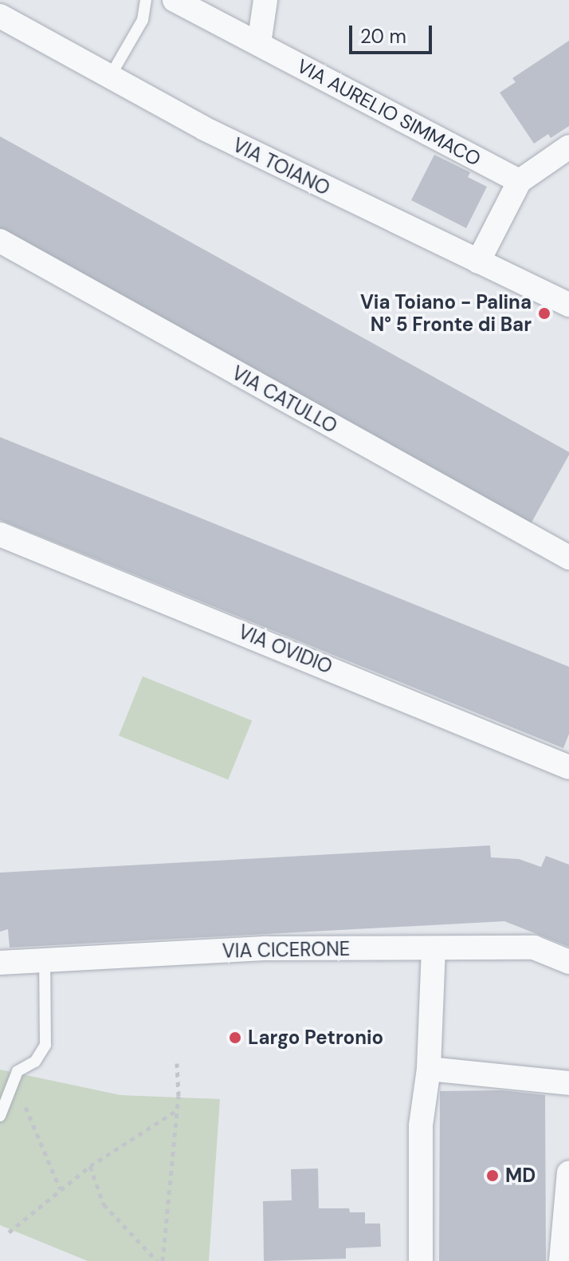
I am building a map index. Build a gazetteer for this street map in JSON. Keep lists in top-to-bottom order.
{
  "streets": {
    "street": [
      "VIA AURELIO SIMMACO",
      "VIA TOIANO",
      "VIA CATULLO",
      "VIA OVIDIO",
      "VIA CICERONE"
    ]
  },
  "places": ["Via Toiano - Palina N° 5 Fronte di Bar", "Largo Petronio", "MD"],
  "scale_bar": "20 m"
}
